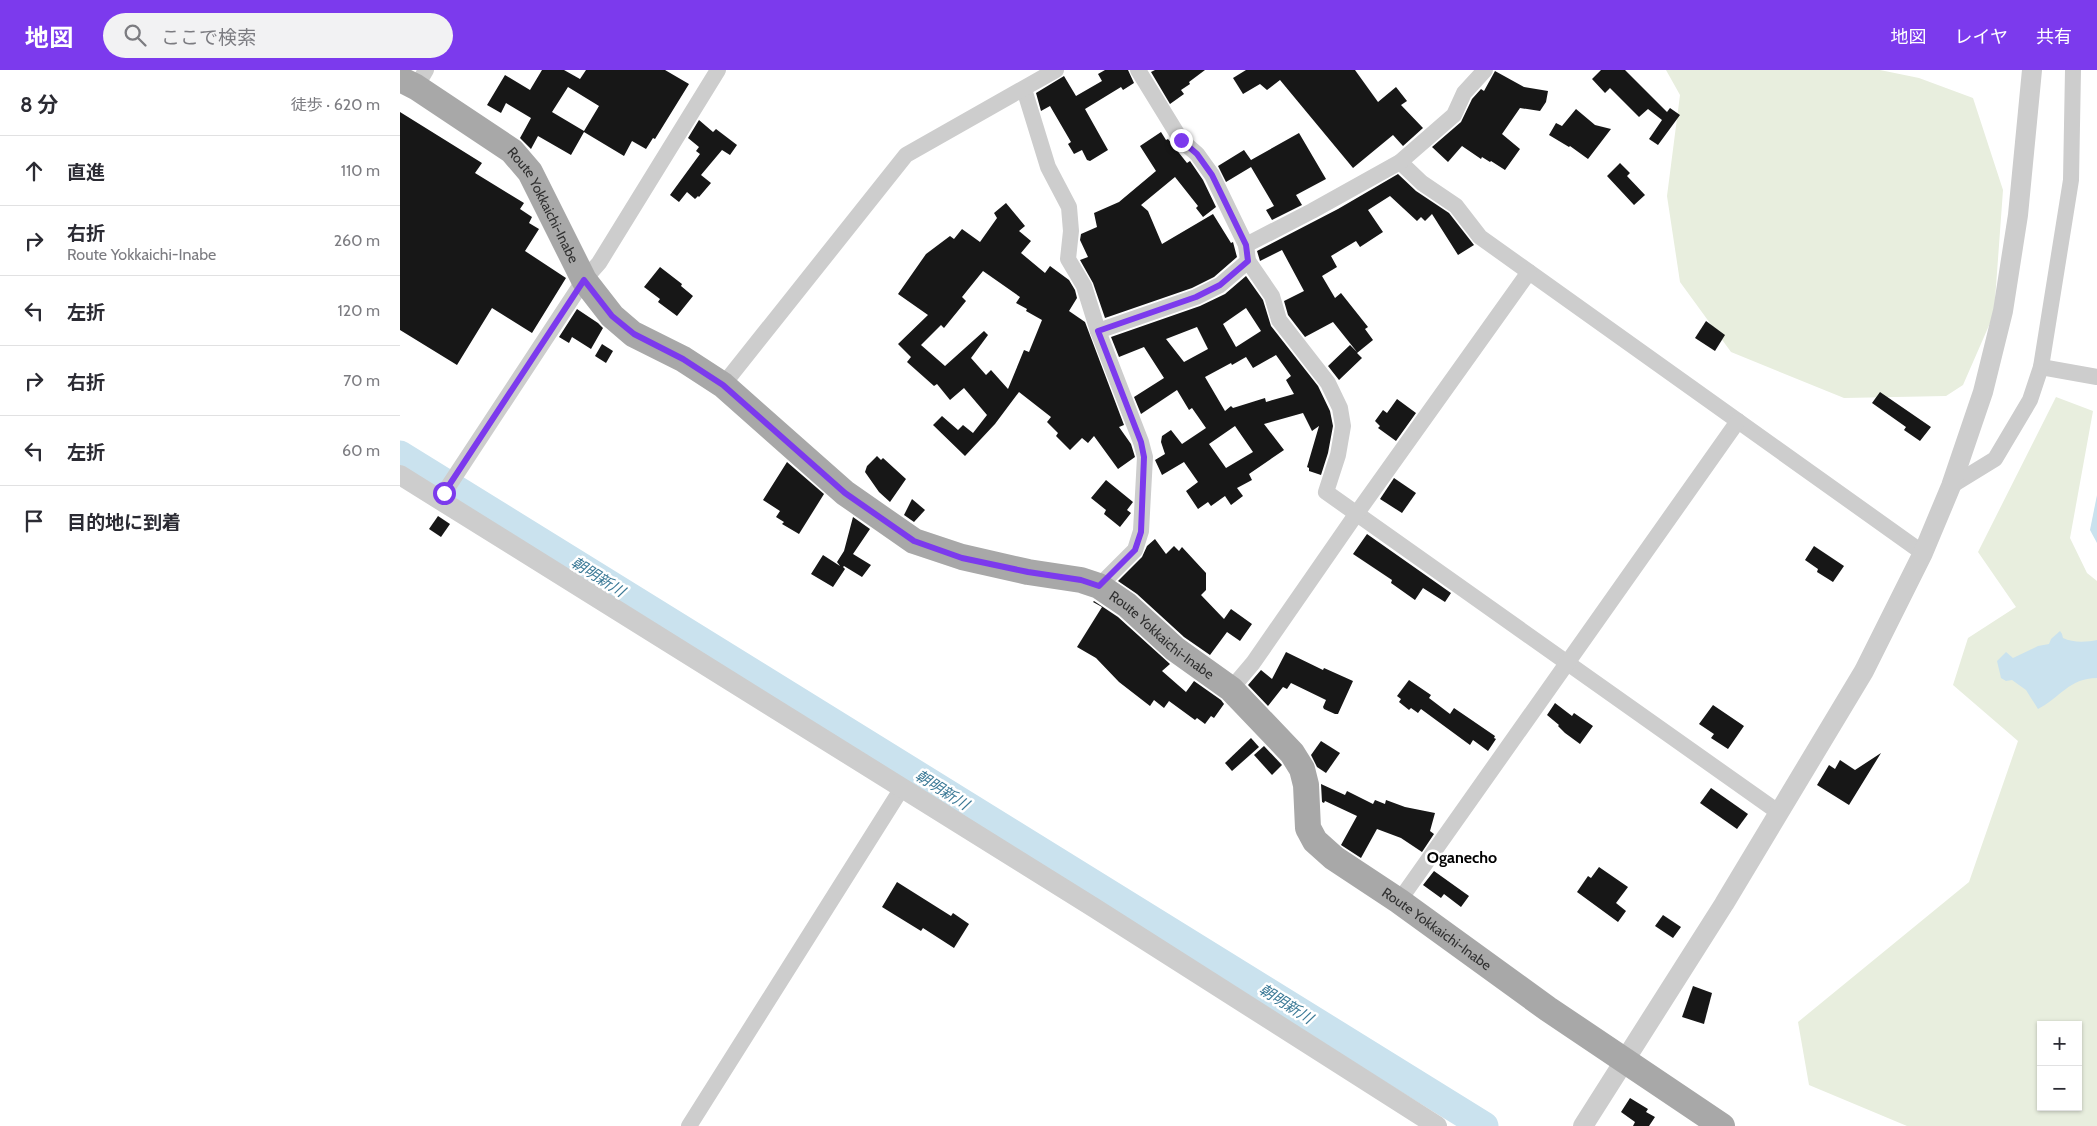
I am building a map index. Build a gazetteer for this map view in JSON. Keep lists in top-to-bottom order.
{
  "streets": {
    "main road": ["Route Yokkaichi-Inabe"]
  },
  "districts": ["Oganecho"],
  "water": ["朝明新川"],
  "page": {
    "header": "地図",
    "search": "ここで検索",
    "nav": ["地図", "レイヤ", "共有"],
    "heading": ["8 分", "徒歩 · 620 m"],
    "list": [
      ["直進", "110 m"],
      ["右折", "Route Yokkaichi-Inabe", "260 m"],
      ["左折", "120 m"],
      ["右折", "70 m"],
      ["左折", "60 m"],
      "目的地に到着"
    ],
    "map_buttons": ["+", "−"]
  }
}
